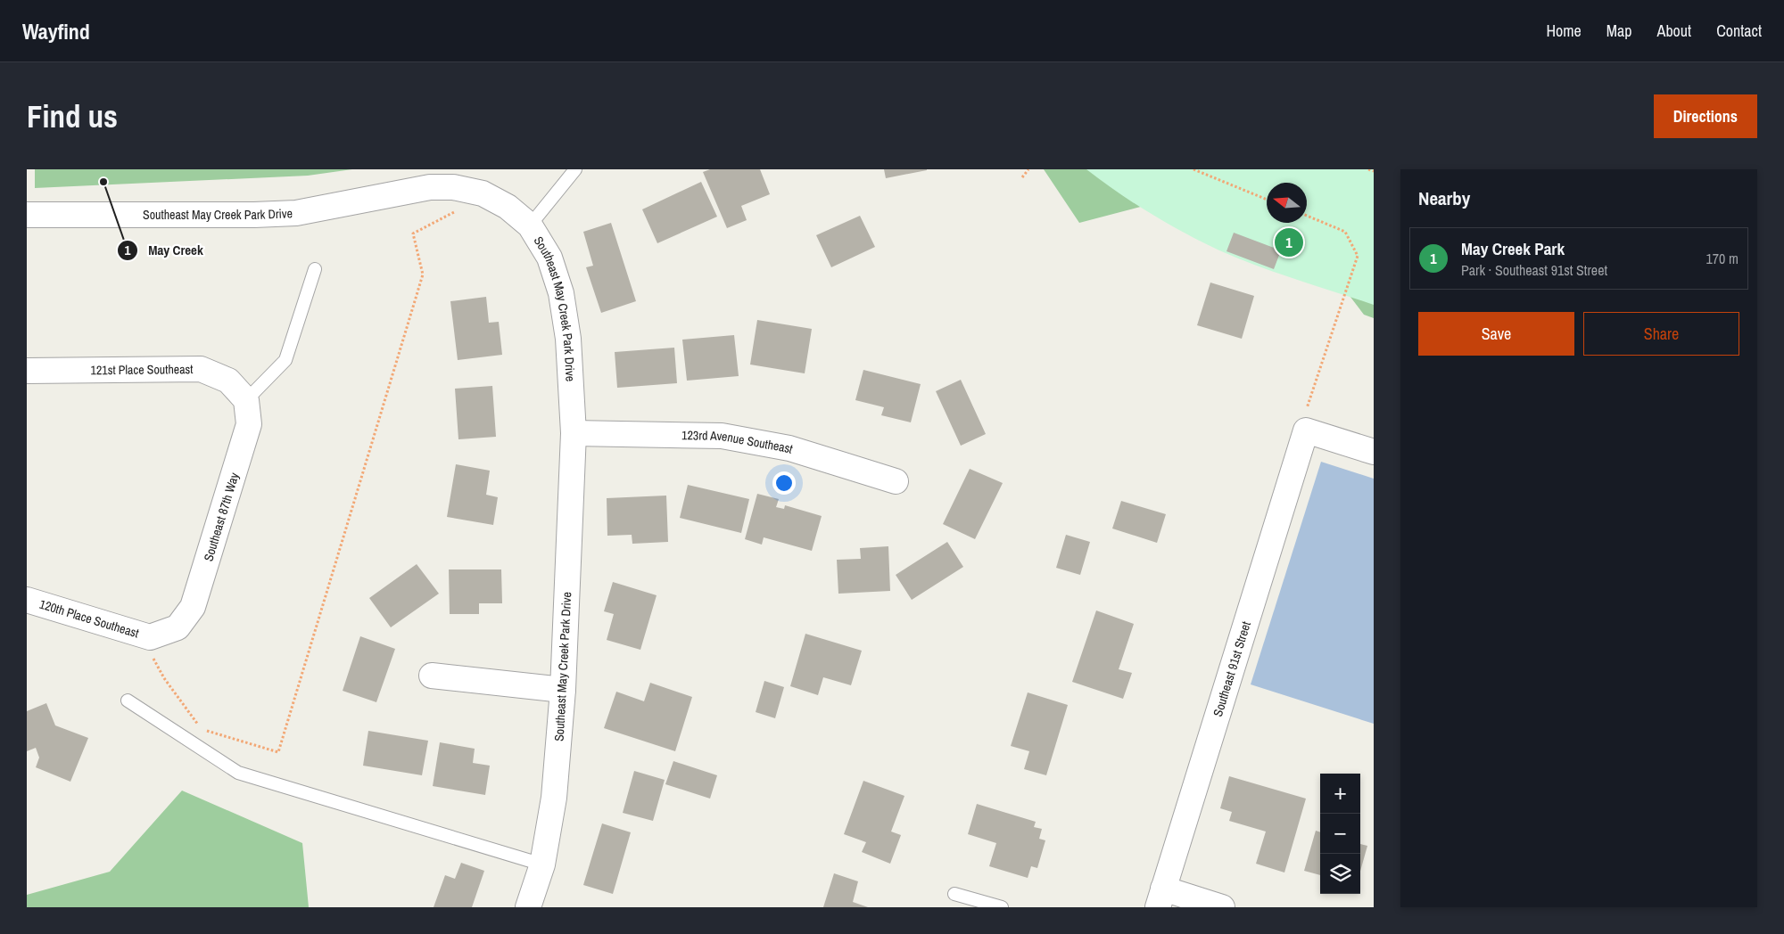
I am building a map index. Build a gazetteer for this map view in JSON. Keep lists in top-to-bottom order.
{
  "streets": {
    "street": [
      "Southeast May Creek Park Drive",
      "121st Place Southeast",
      "123rd Avenue Southeast",
      "Southeast 87th Way",
      "120th Place Southeast",
      "Southeast 91st Street"
    ]
  },
  "crossings": [
    ["Southeast May Creek Park Drive", "123rd Avenue Southeast"],
    ["121st Place Southeast", "Southeast 87th Way"],
    ["Southeast 87th Way", "120th Place Southeast"]
  ],
  "places": ["May Creek"],
  "north": "left",
  "page": {
    "header": "Wayfind",
    "nav": [
      "Home",
      "Map",
      "About",
      "Contact"
    ],
    "buttons": [
      "Directions",
      ["Save", "Share"]
    ],
    "title": "Find us",
    "heading": "Nearby",
    "pins": "1",
    "list": [
      {
        "mark": "1",
        "name": "May Creek Park",
        "note": "Park · Southeast 91st Street",
        "value": "170 m"
      }
    ],
    "map_buttons": ["+", "−"]
  }
}
